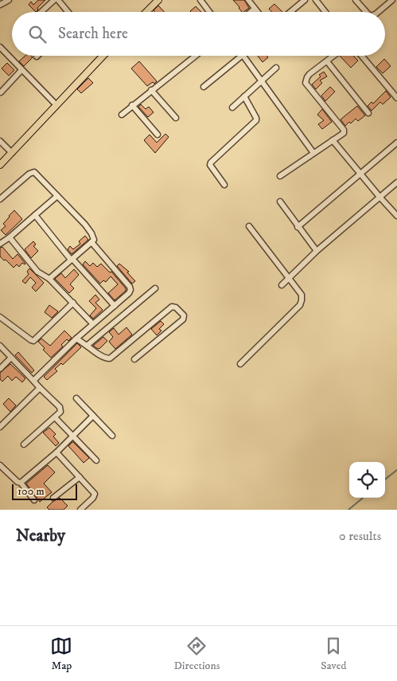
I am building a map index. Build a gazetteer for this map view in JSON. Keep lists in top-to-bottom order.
{
  "scale_bar": "100 m",
  "page": {
    "search": "Search here",
    "scale": "100 m",
    "heading": ["Nearby", "0 results"],
    "nav": ["Map", "Directions", "Saved"]
  }
}
